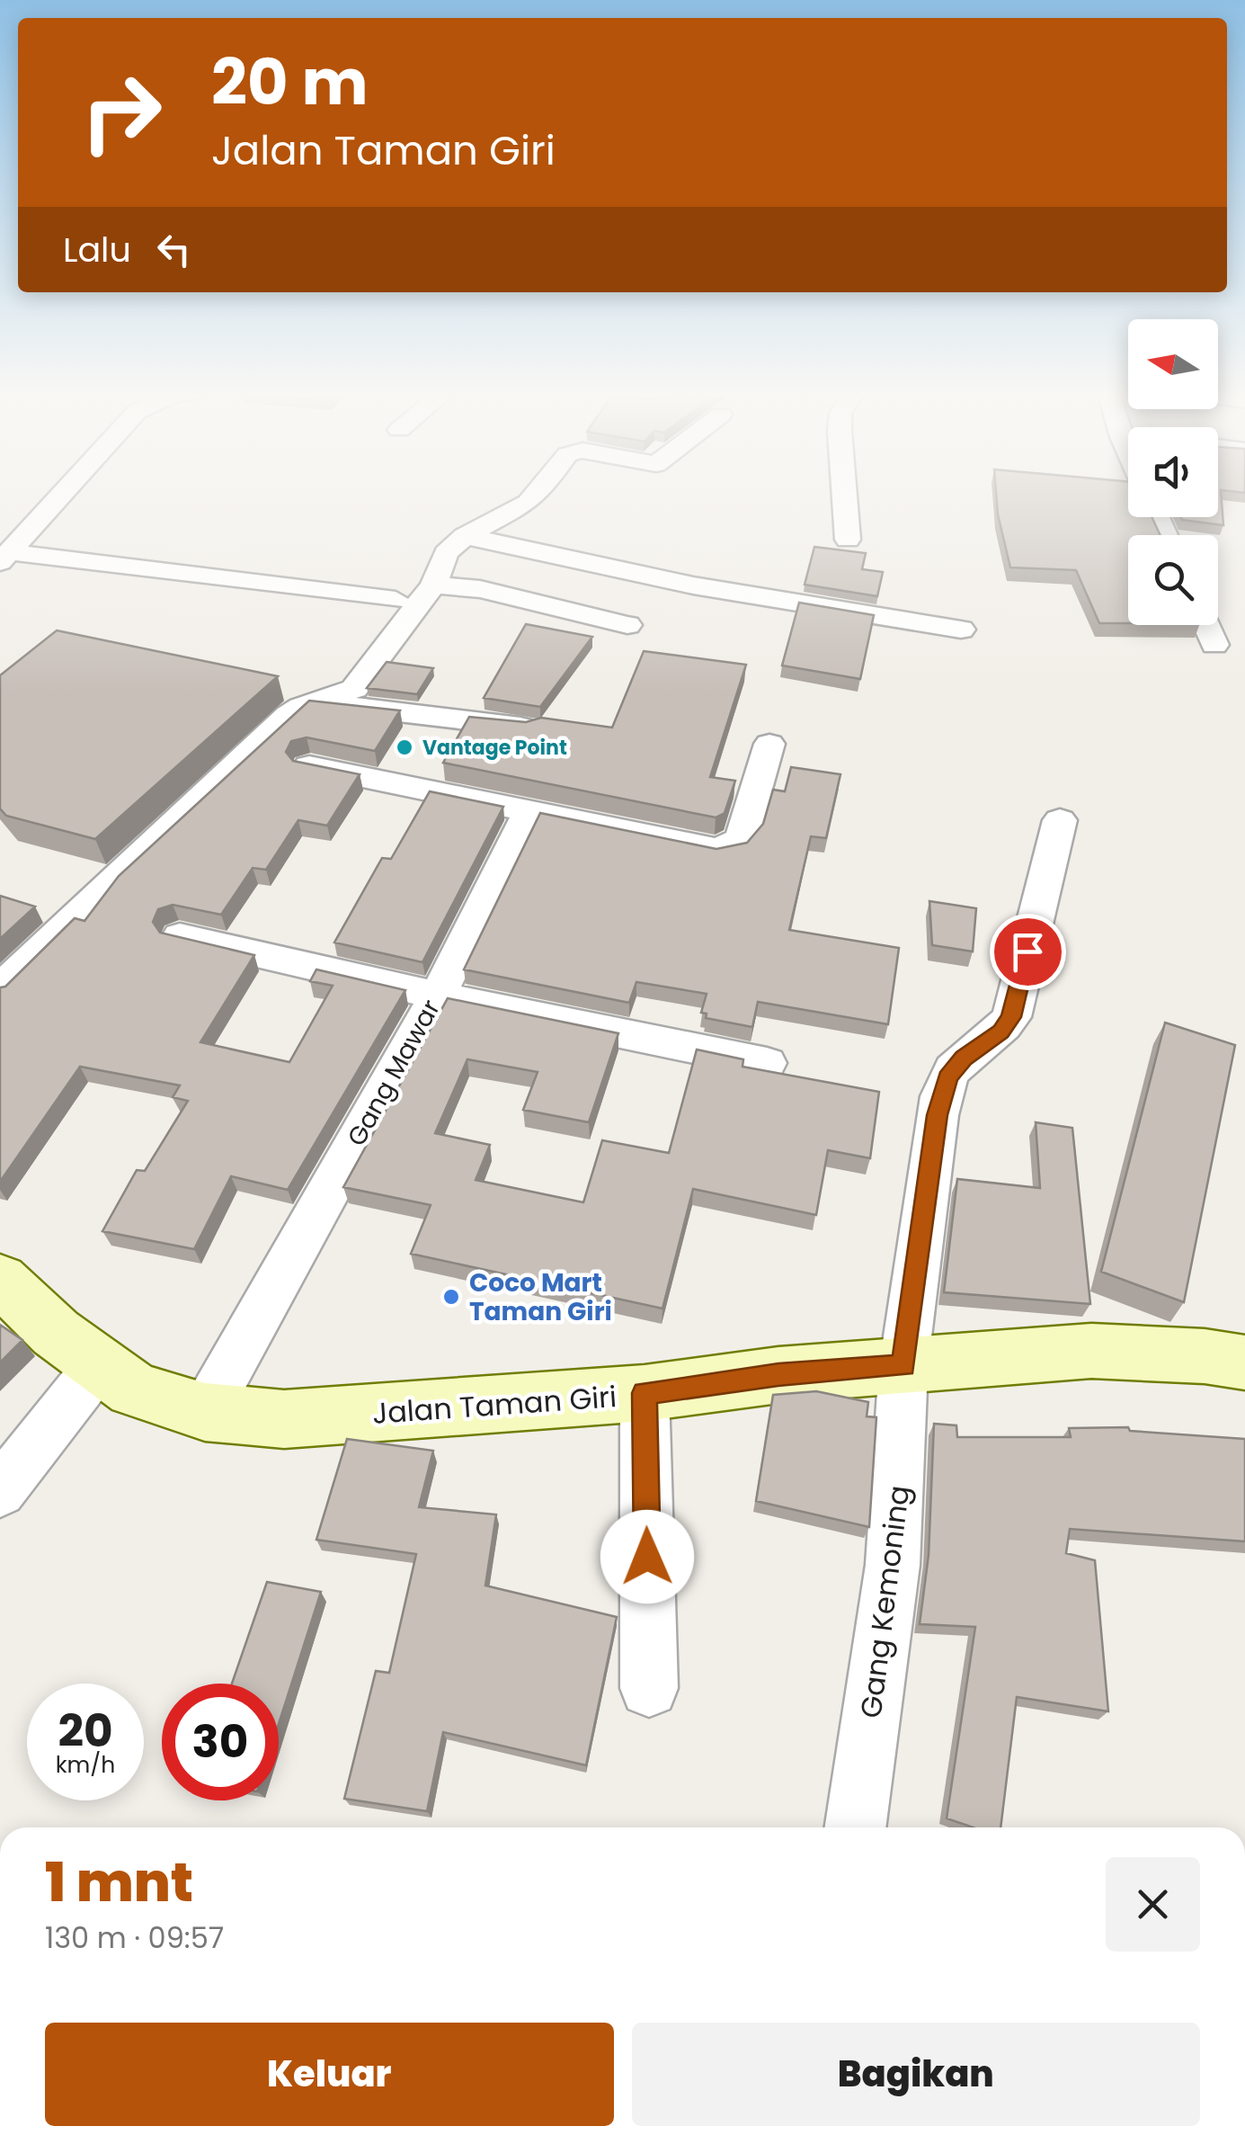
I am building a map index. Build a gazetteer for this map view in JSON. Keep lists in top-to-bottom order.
{
  "streets": {
    "street": ["Gang Mawar", "Jalan Taman Giri", "Gang Kemoning"]
  },
  "crossings": [
    ["Gang Mawar", "Jalan Taman Giri"],
    ["Jalan Taman Giri", "Gang Kemoning"]
  ],
  "places": ["Vantage Point", "Coco Mart Taman Giri"],
  "north": "left",
  "page": {
    "turn": ["20 m", "Jalan Taman Giri"],
    "then": "Lalu",
    "speed": "20 km/h",
    "limit": "30",
    "heading": ["1 mnt", "130 m · 09:57"],
    "buttons": ["Keluar", "Bagikan"]
  }
}
